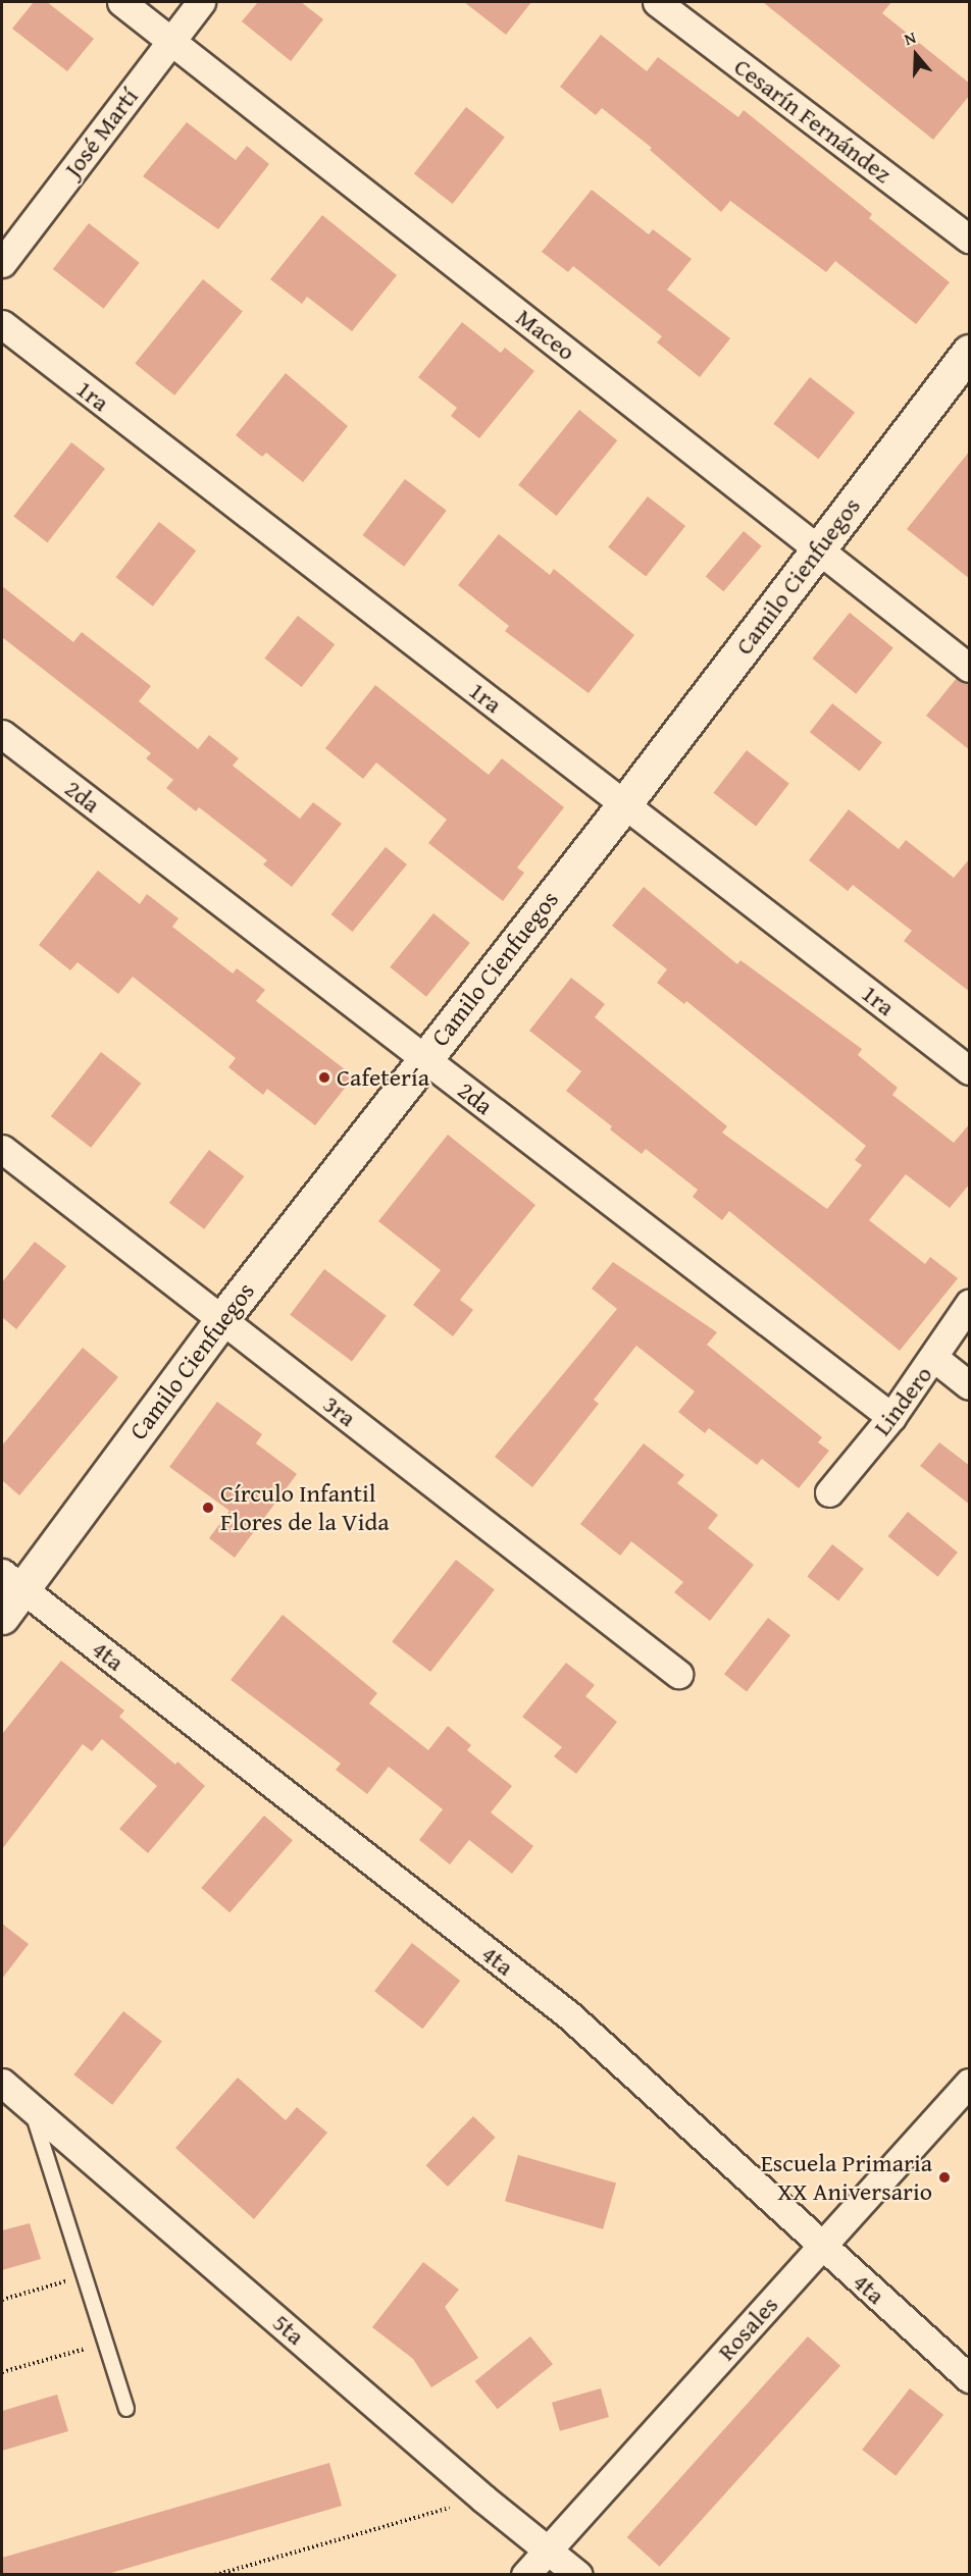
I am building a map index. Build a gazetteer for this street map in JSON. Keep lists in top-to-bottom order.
{
  "streets": {
    "street": [
      "Cesarín Fernández",
      "José Martí",
      "Maceo",
      "1ra",
      "Camilo Cienfuegos",
      "2da",
      "Lindero",
      "3ra",
      "4ta",
      "Rosales",
      "5ta"
    ]
  },
  "crossings": [
    ["José Martí", "Maceo"],
    ["Maceo", "Camilo Cienfuegos"],
    ["1ra", "Camilo Cienfuegos"],
    ["Camilo Cienfuegos", "2da"],
    ["Camilo Cienfuegos", "3ra"],
    ["Camilo Cienfuegos", "4ta"],
    ["2da", "Lindero"],
    ["4ta", "Rosales"],
    ["Rosales", "5ta"]
  ],
  "places": ["Cafetería", "Círculo Infantil Flores de la Vida", "Escuela Primaria XX Aniversario"],
  "north": "top"
}
